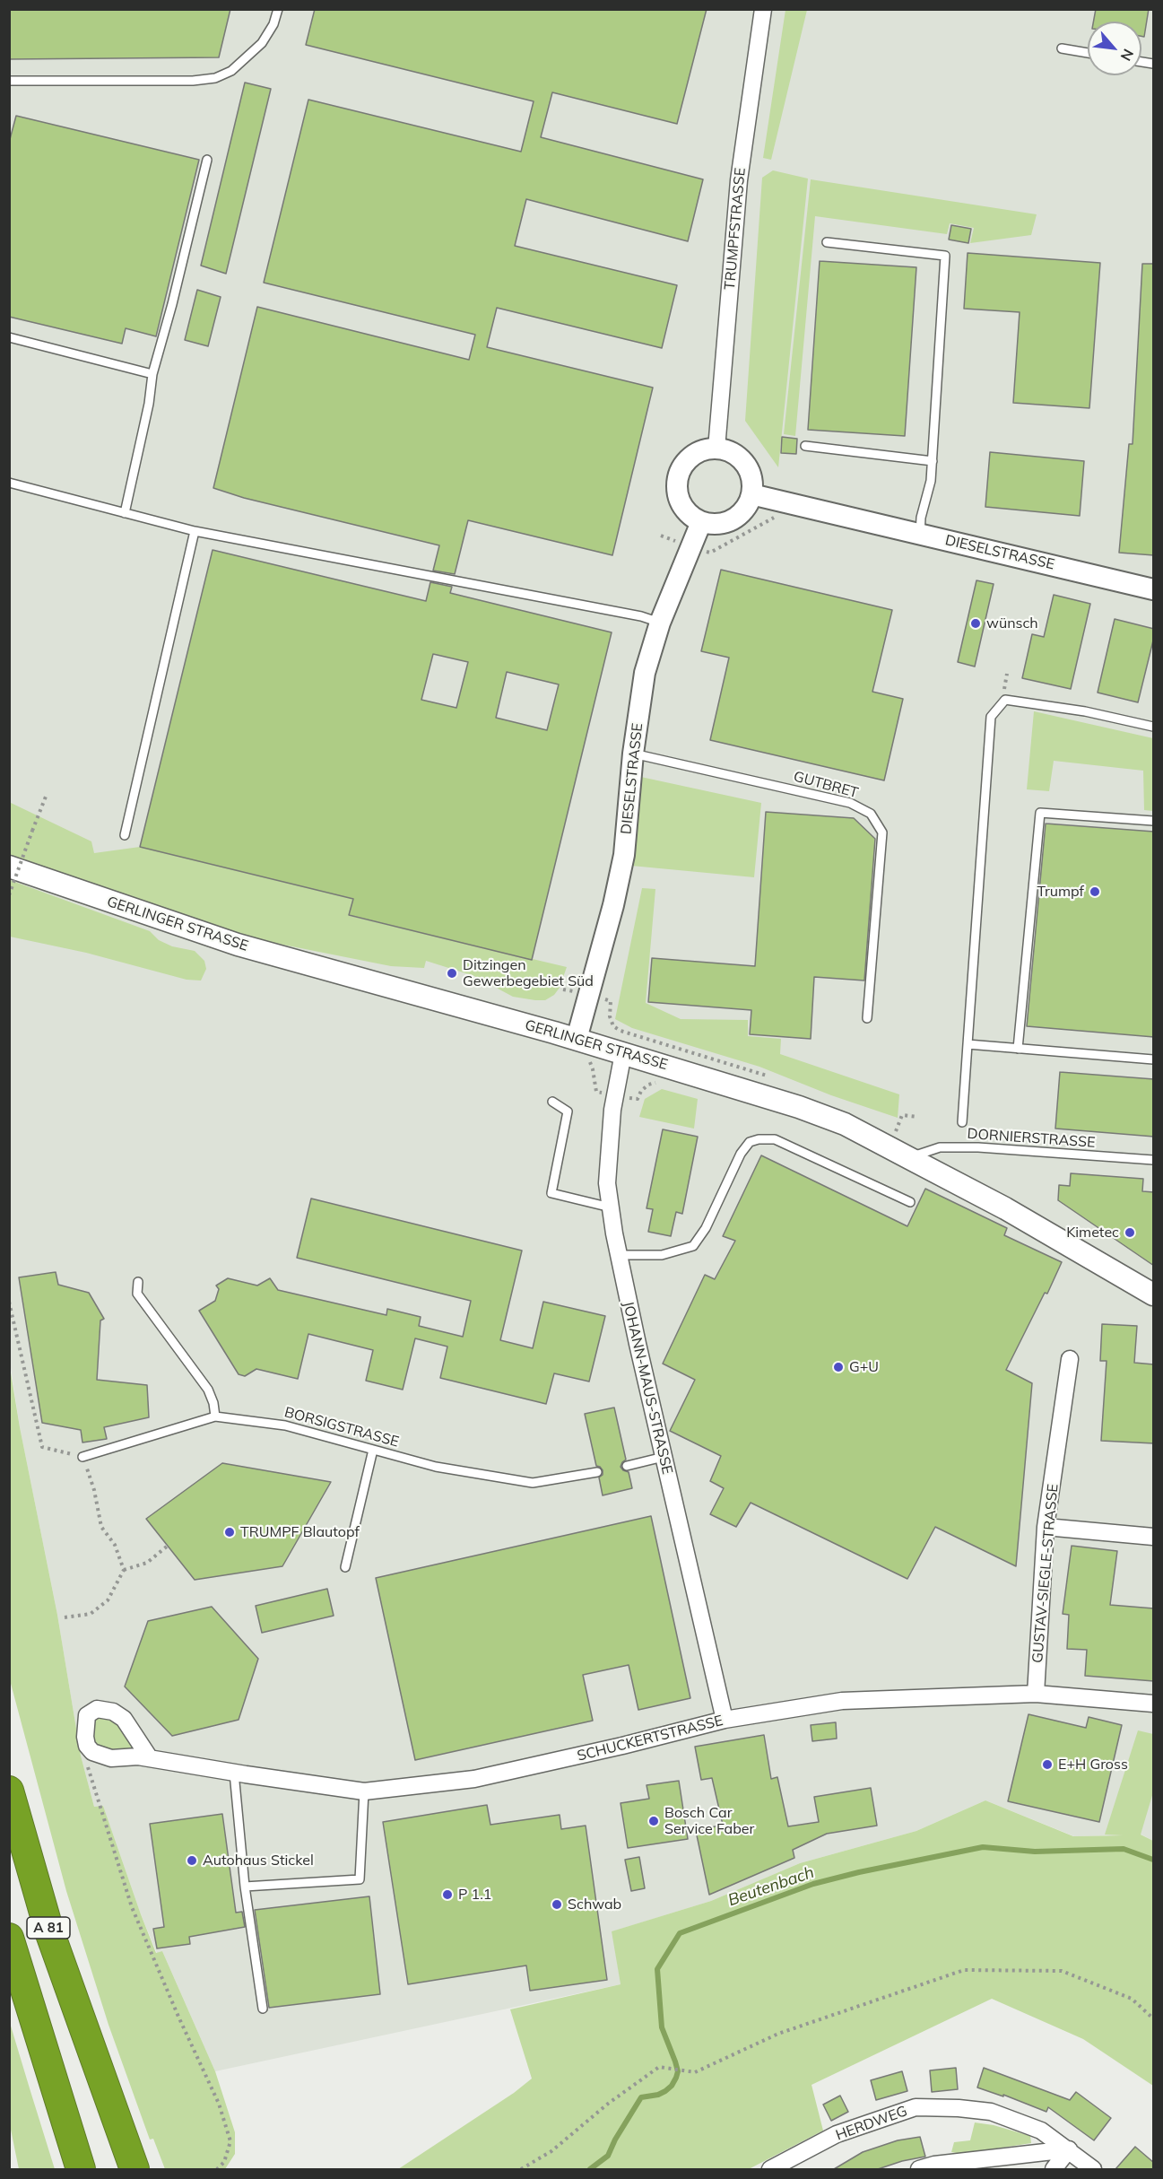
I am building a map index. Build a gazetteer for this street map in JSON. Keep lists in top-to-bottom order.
{
  "streets": {
    "highway": ["A 81"],
    "main road": ["GERLINGER STRASSE"],
    "street": [
      "TRUMPFSTRASSE",
      "DIESELSTRASSE",
      "JOHANN-MAUS-STRASSE",
      "GUSTAV-SIEGLE-STRASSE",
      "SCHUCKERTSTRASSE",
      "HERDWEG"
    ],
    "lane": ["GUTBRET", "DORNIERSTRASSE", "BORSIGSTRASSE"]
  },
  "crossings": [
    ["TRUMPFSTRASSE", "DIESELSTRASSE"],
    ["DIESELSTRASSE", "GUTBRET"],
    ["DIESELSTRASSE", "GERLINGER STRASSE"],
    ["GERLINGER STRASSE", "DORNIERSTRASSE"],
    ["GERLINGER STRASSE", "JOHANN-MAUS-STRASSE"],
    ["JOHANN-MAUS-STRASSE", "SCHUCKERTSTRASSE"],
    ["GUSTAV-SIEGLE-STRASSE", "SCHUCKERTSTRASSE"]
  ],
  "water": ["Beutenbach"],
  "places": [
    "wünsch",
    "Trumpf",
    "Ditzingen Gewerbegebiet Süd",
    "Kimetec",
    "G+U",
    "TRUMPF Blautopf",
    "E+H Gross",
    "Bosch Car Service Faber",
    "Autohaus Stickel",
    "P 1.1",
    "Schwab"
  ],
  "north": "bottom right"
}
